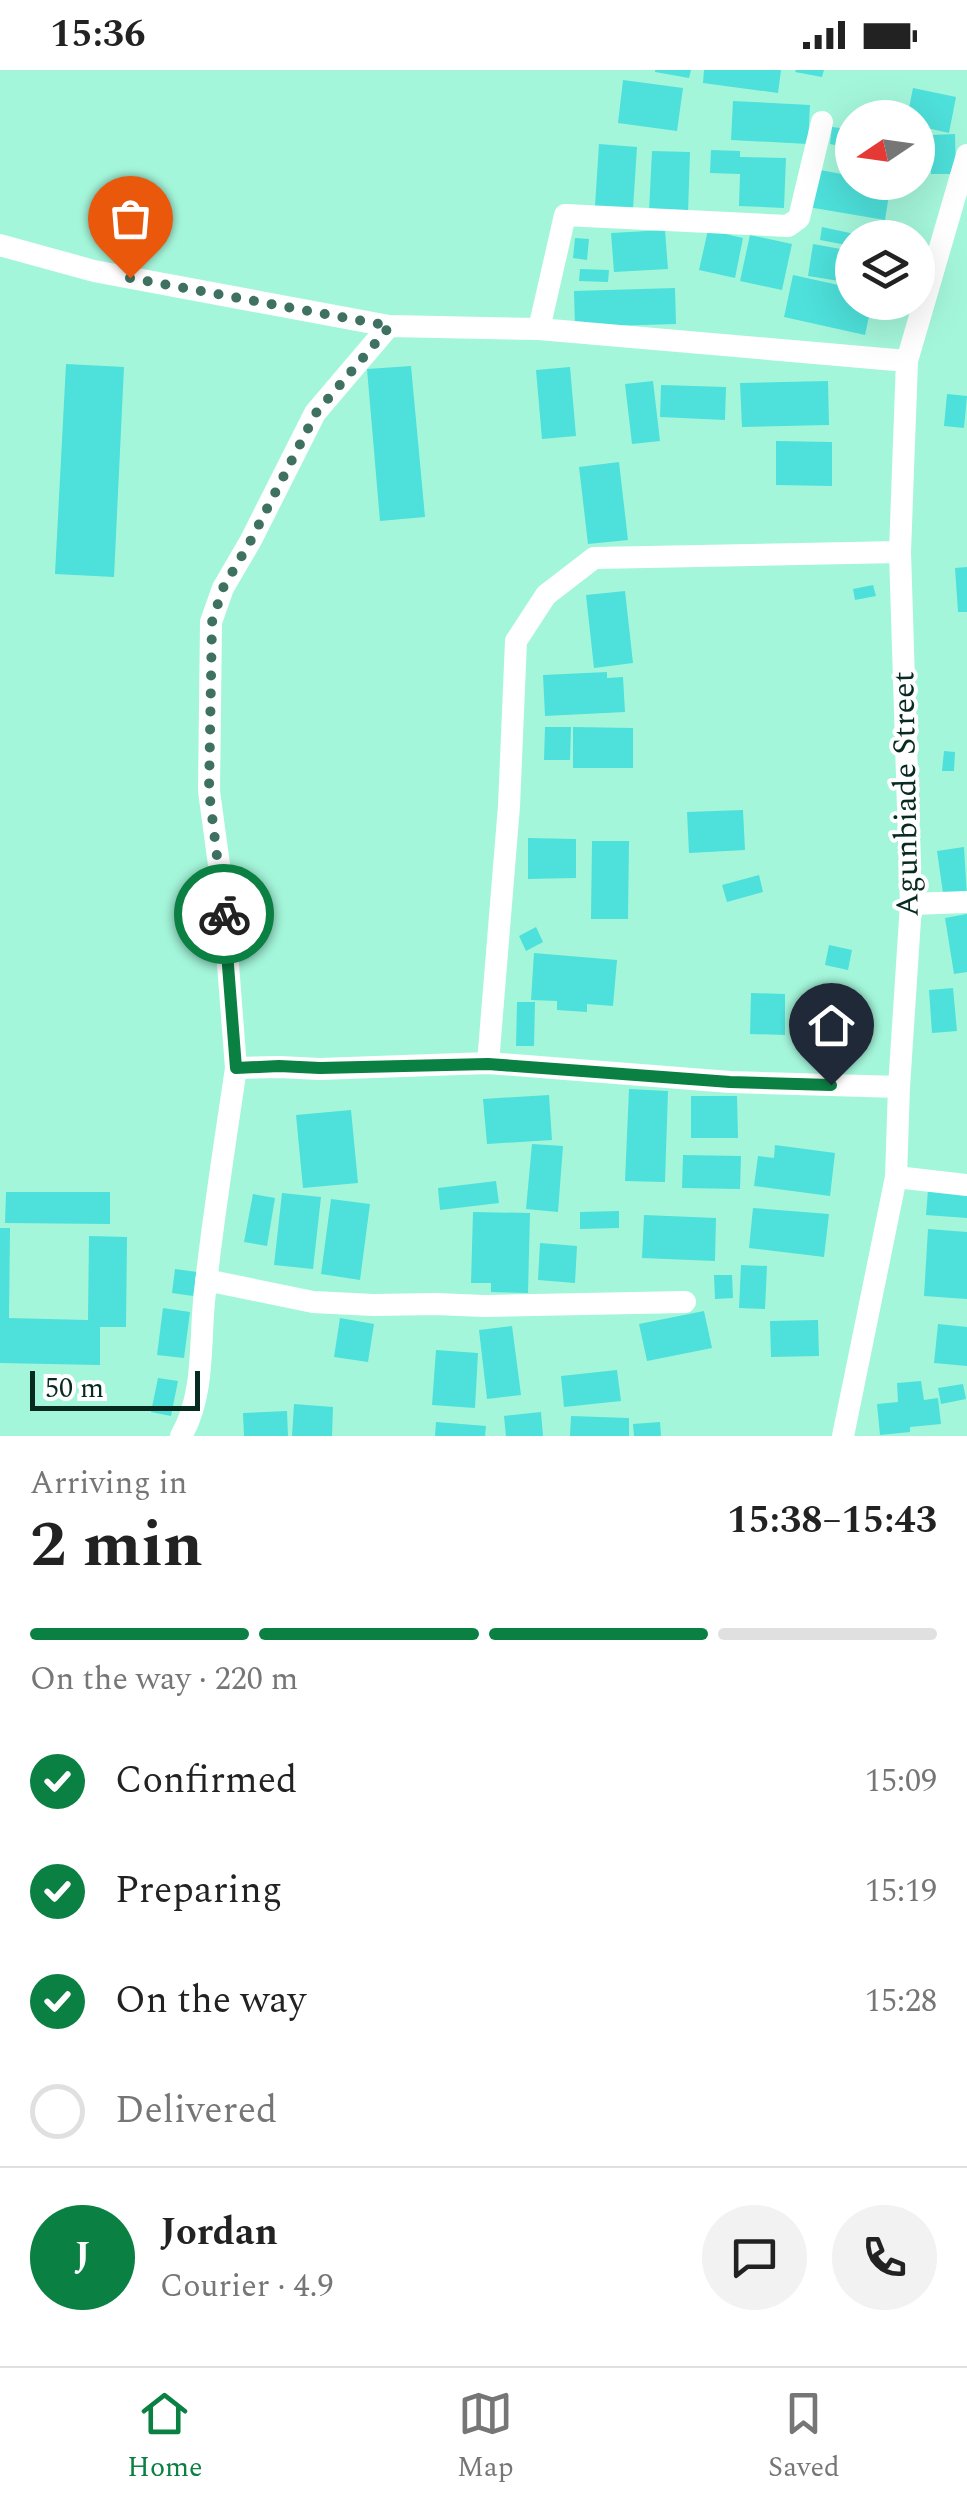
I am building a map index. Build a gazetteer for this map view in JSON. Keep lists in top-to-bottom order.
{
  "streets": {
    "street": ["Agunbiade Street"]
  },
  "scale_bar": "50 m",
  "north": "left",
  "page": {
    "status": "15:36",
    "scale": "50 m",
    "heading": ["2 min", "Arriving in", "15:38–15:43"],
    "panel": ["Jordan", "Courier · 4.9"],
    "bar": "On the way · 220 m",
    "list": [
      ["Confirmed", "15:09"],
      ["Preparing", "15:19"],
      ["On the way", "15:28"],
      "Delivered"
    ],
    "round": "J",
    "tabs": ["Home", "Map", "Saved"]
  }
}
